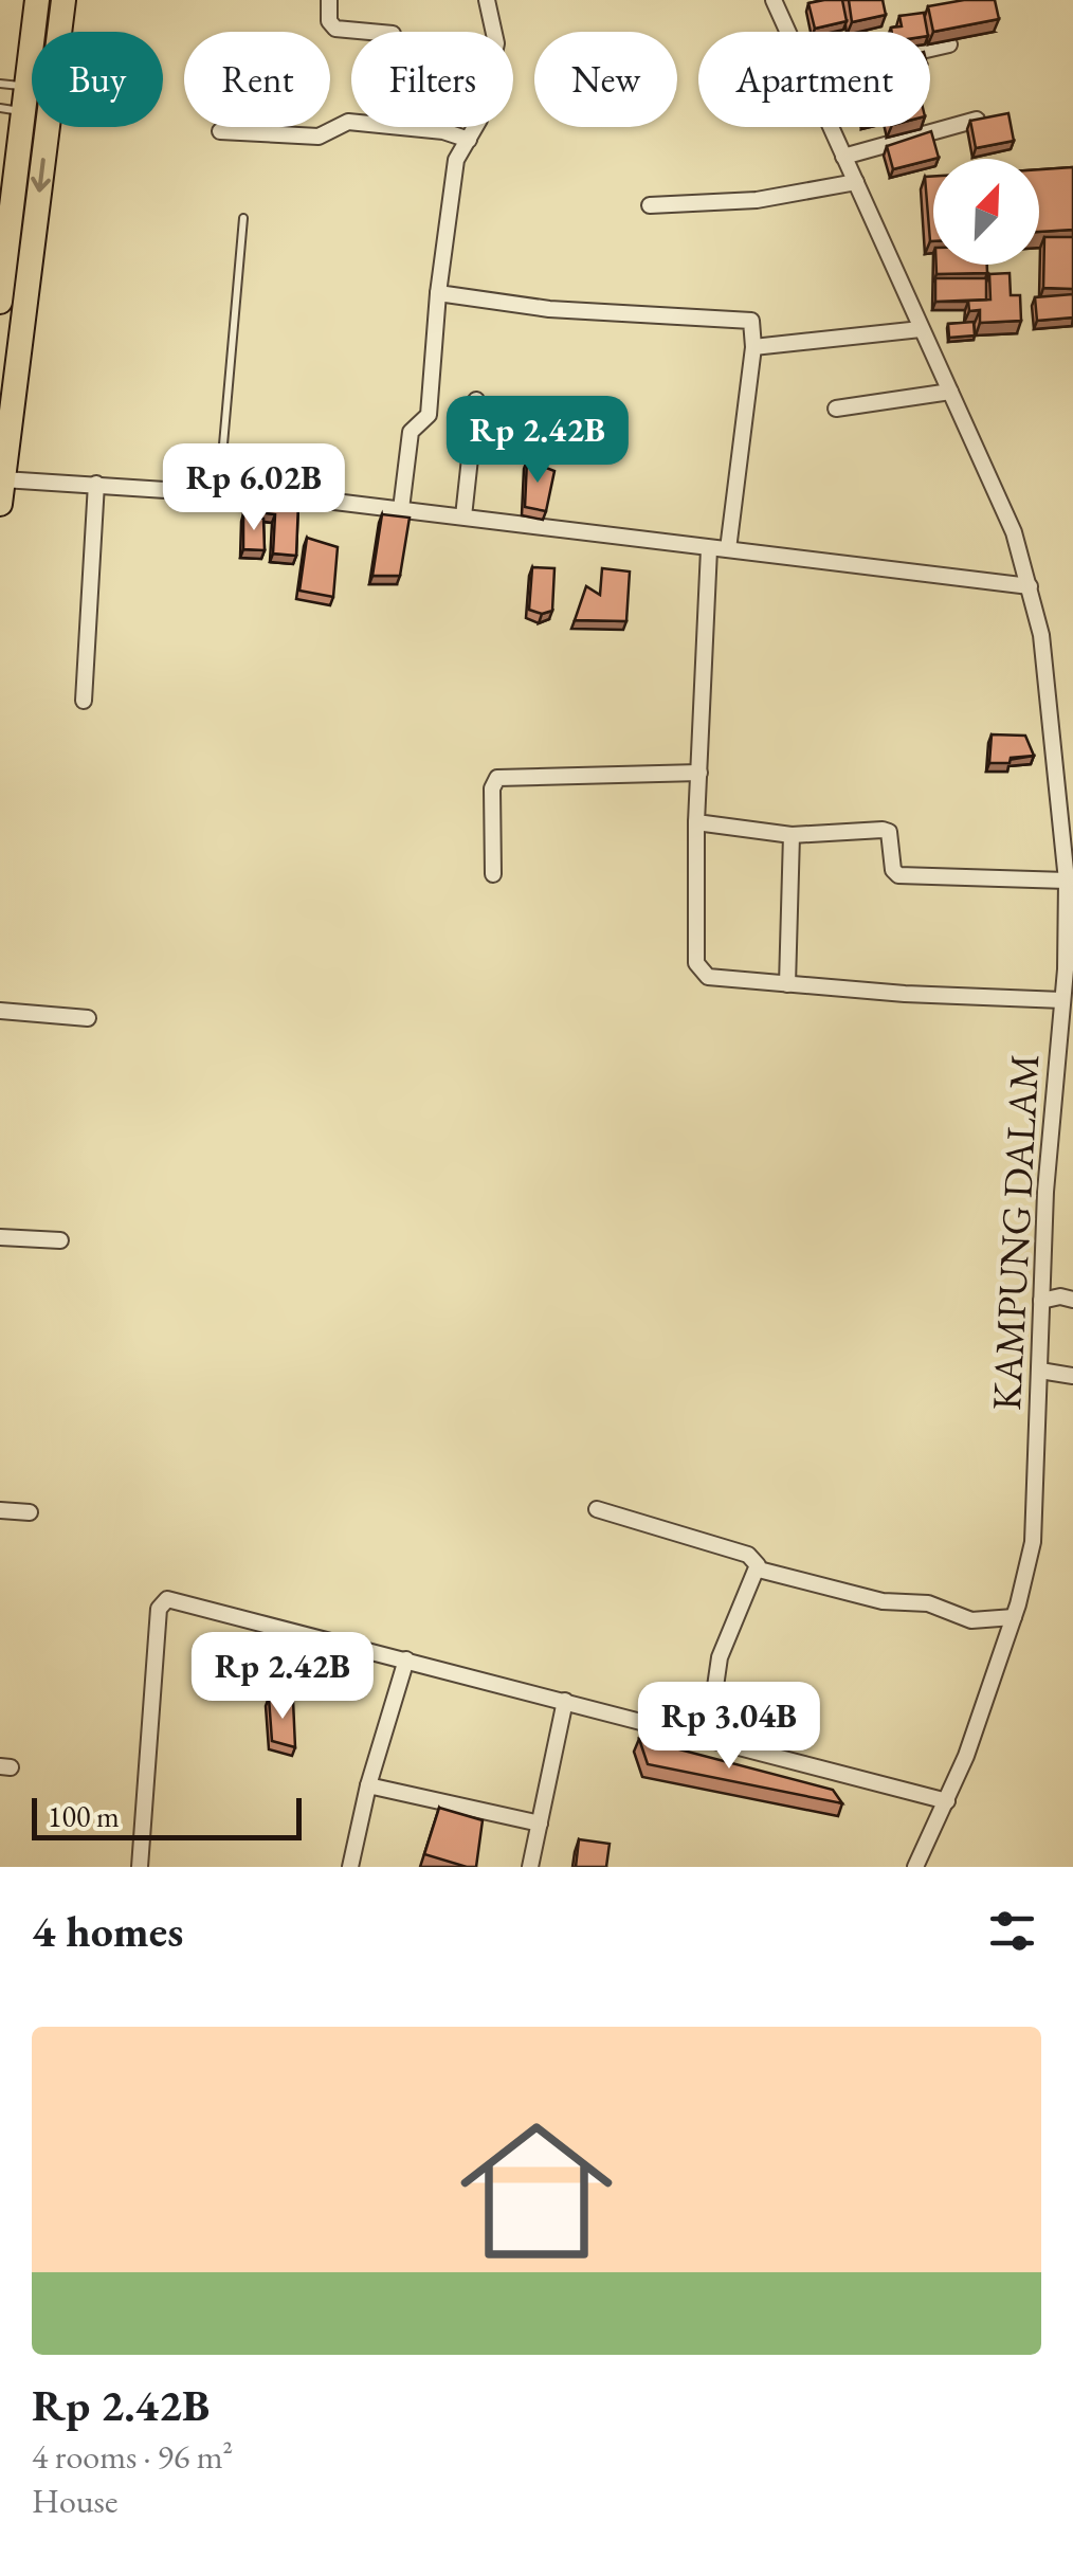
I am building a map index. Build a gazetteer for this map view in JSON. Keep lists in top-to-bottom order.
{
  "streets": {
    "street": ["KAMPUNG DALAM"]
  },
  "scale_bar": "100 m",
  "north": "top right",
  "page": {
    "chip": [
      "Buy",
      "Rent",
      "Filters",
      "New",
      "Apartment"
    ],
    "price": [
      "Rp 2.42B",
      "Rp 6.02B",
      "Rp 2.42B",
      "Rp 3.04B"
    ],
    "scale": "100 m",
    "heading": "4 homes",
    "list": [
      {
        "name": "Rp 2.42B",
        "note": "4 rooms · 96 m² · House"
      }
    ]
  }
}
